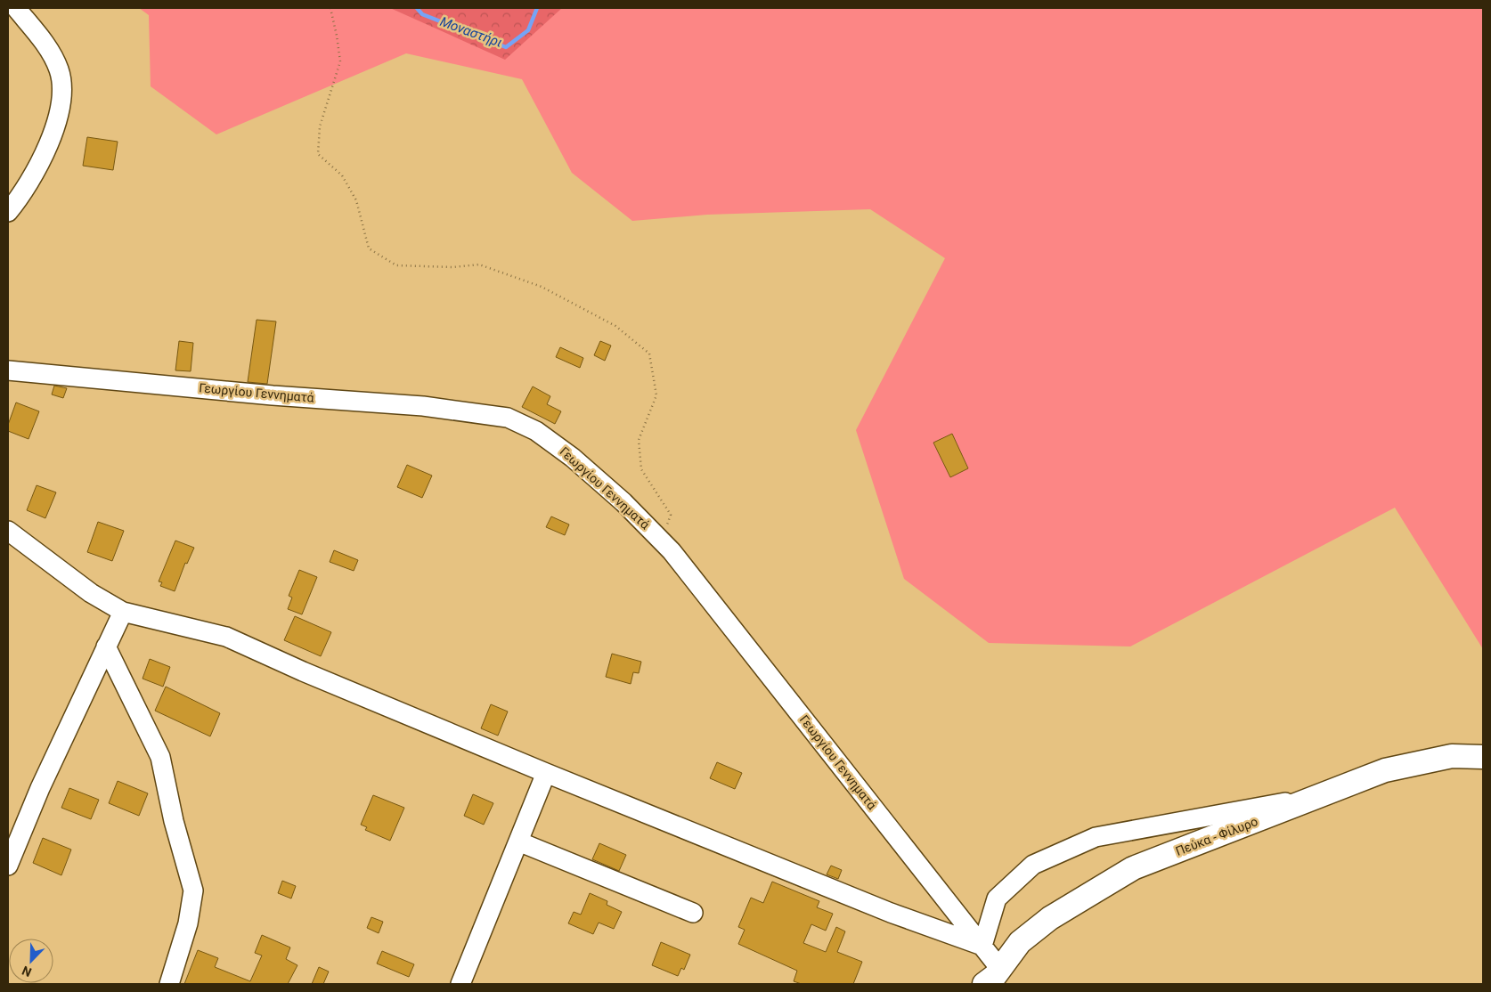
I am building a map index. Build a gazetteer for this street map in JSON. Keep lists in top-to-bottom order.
{
  "streets": {
    "main road": ["Πεύκα - Φίλυρο"],
    "street": ["Γεωργίου Γεννηματά"]
  },
  "crossings": [
    ["Γεωργίου Γεννηματά", "Πεύκα - Φίλυρο"]
  ],
  "water": ["Μοναστήρι"],
  "north": "bottom left"
}
